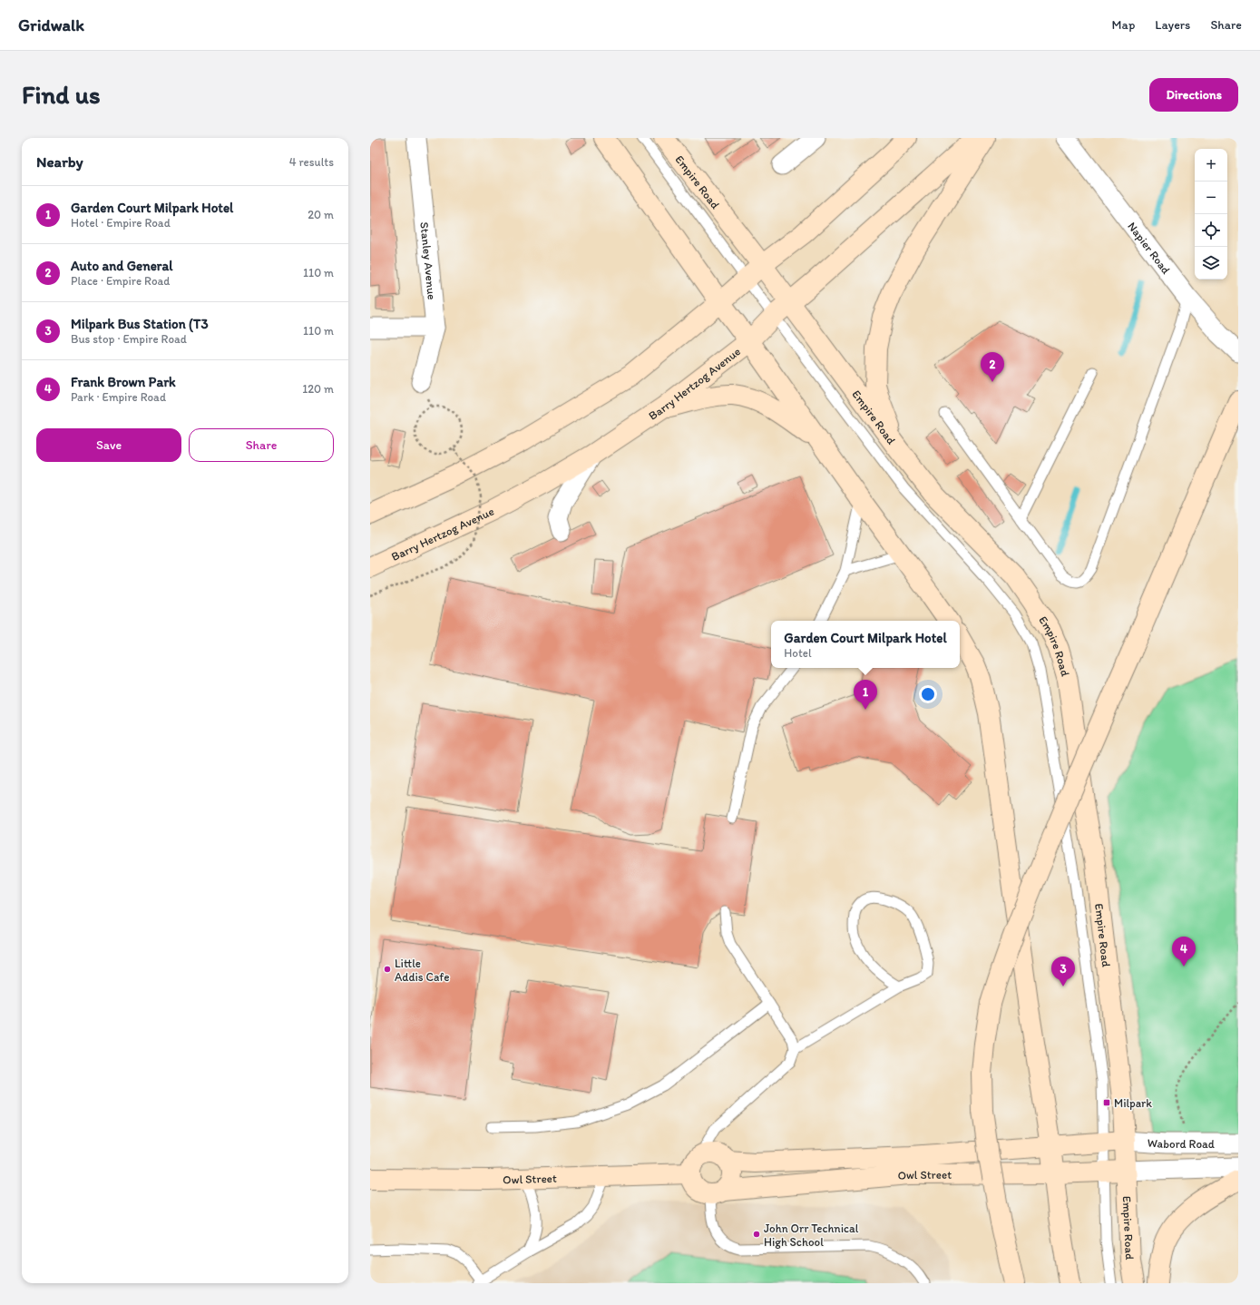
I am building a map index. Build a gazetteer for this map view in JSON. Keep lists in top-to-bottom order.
{
  "streets": {
    "main road": ["Empire Road", "Barry Hertzog Avenue", "Owl Street"],
    "street": ["Napier Road", "Stanley Avenue", "Wabord Road"]
  },
  "crossings": [
    ["Empire Road", "Barry Hertzog Avenue"],
    ["Empire Road", "Wabord Road"],
    ["Empire Road", "Owl Street"],
    ["Wabord Road", "Owl Street"]
  ],
  "places": {
    "other": ["Little Addis Cafe", "John Orr Technical High School"],
    "transit": ["Milpark"]
  },
  "page": {
    "header": "Gridwalk",
    "nav": ["Map", "Layers", "Share"],
    "buttons": [
      "Directions",
      ["Save", "Share"]
    ],
    "title": "Find us",
    "heading": ["Nearby", "4 results"],
    "map_buttons": ["+", "−"],
    "list": [
      {
        "mark": "1",
        "name": "Garden Court Milpark Hotel",
        "note": "Hotel · Empire Road",
        "value": "20 m"
      },
      {
        "mark": "2",
        "name": "Auto and General",
        "note": "Place · Empire Road",
        "value": "110 m"
      },
      {
        "mark": "3",
        "name": "Milpark Bus Station (T3",
        "note": "Bus stop · Empire Road",
        "value": "110 m"
      },
      {
        "mark": "4",
        "name": "Frank Brown Park",
        "note": "Park · Empire Road",
        "value": "120 m"
      }
    ],
    "pins": [
      "2",
      "1",
      "4",
      "3"
    ],
    "popup": ["Garden Court Milpark Hotel", "Hotel"]
  }
}
